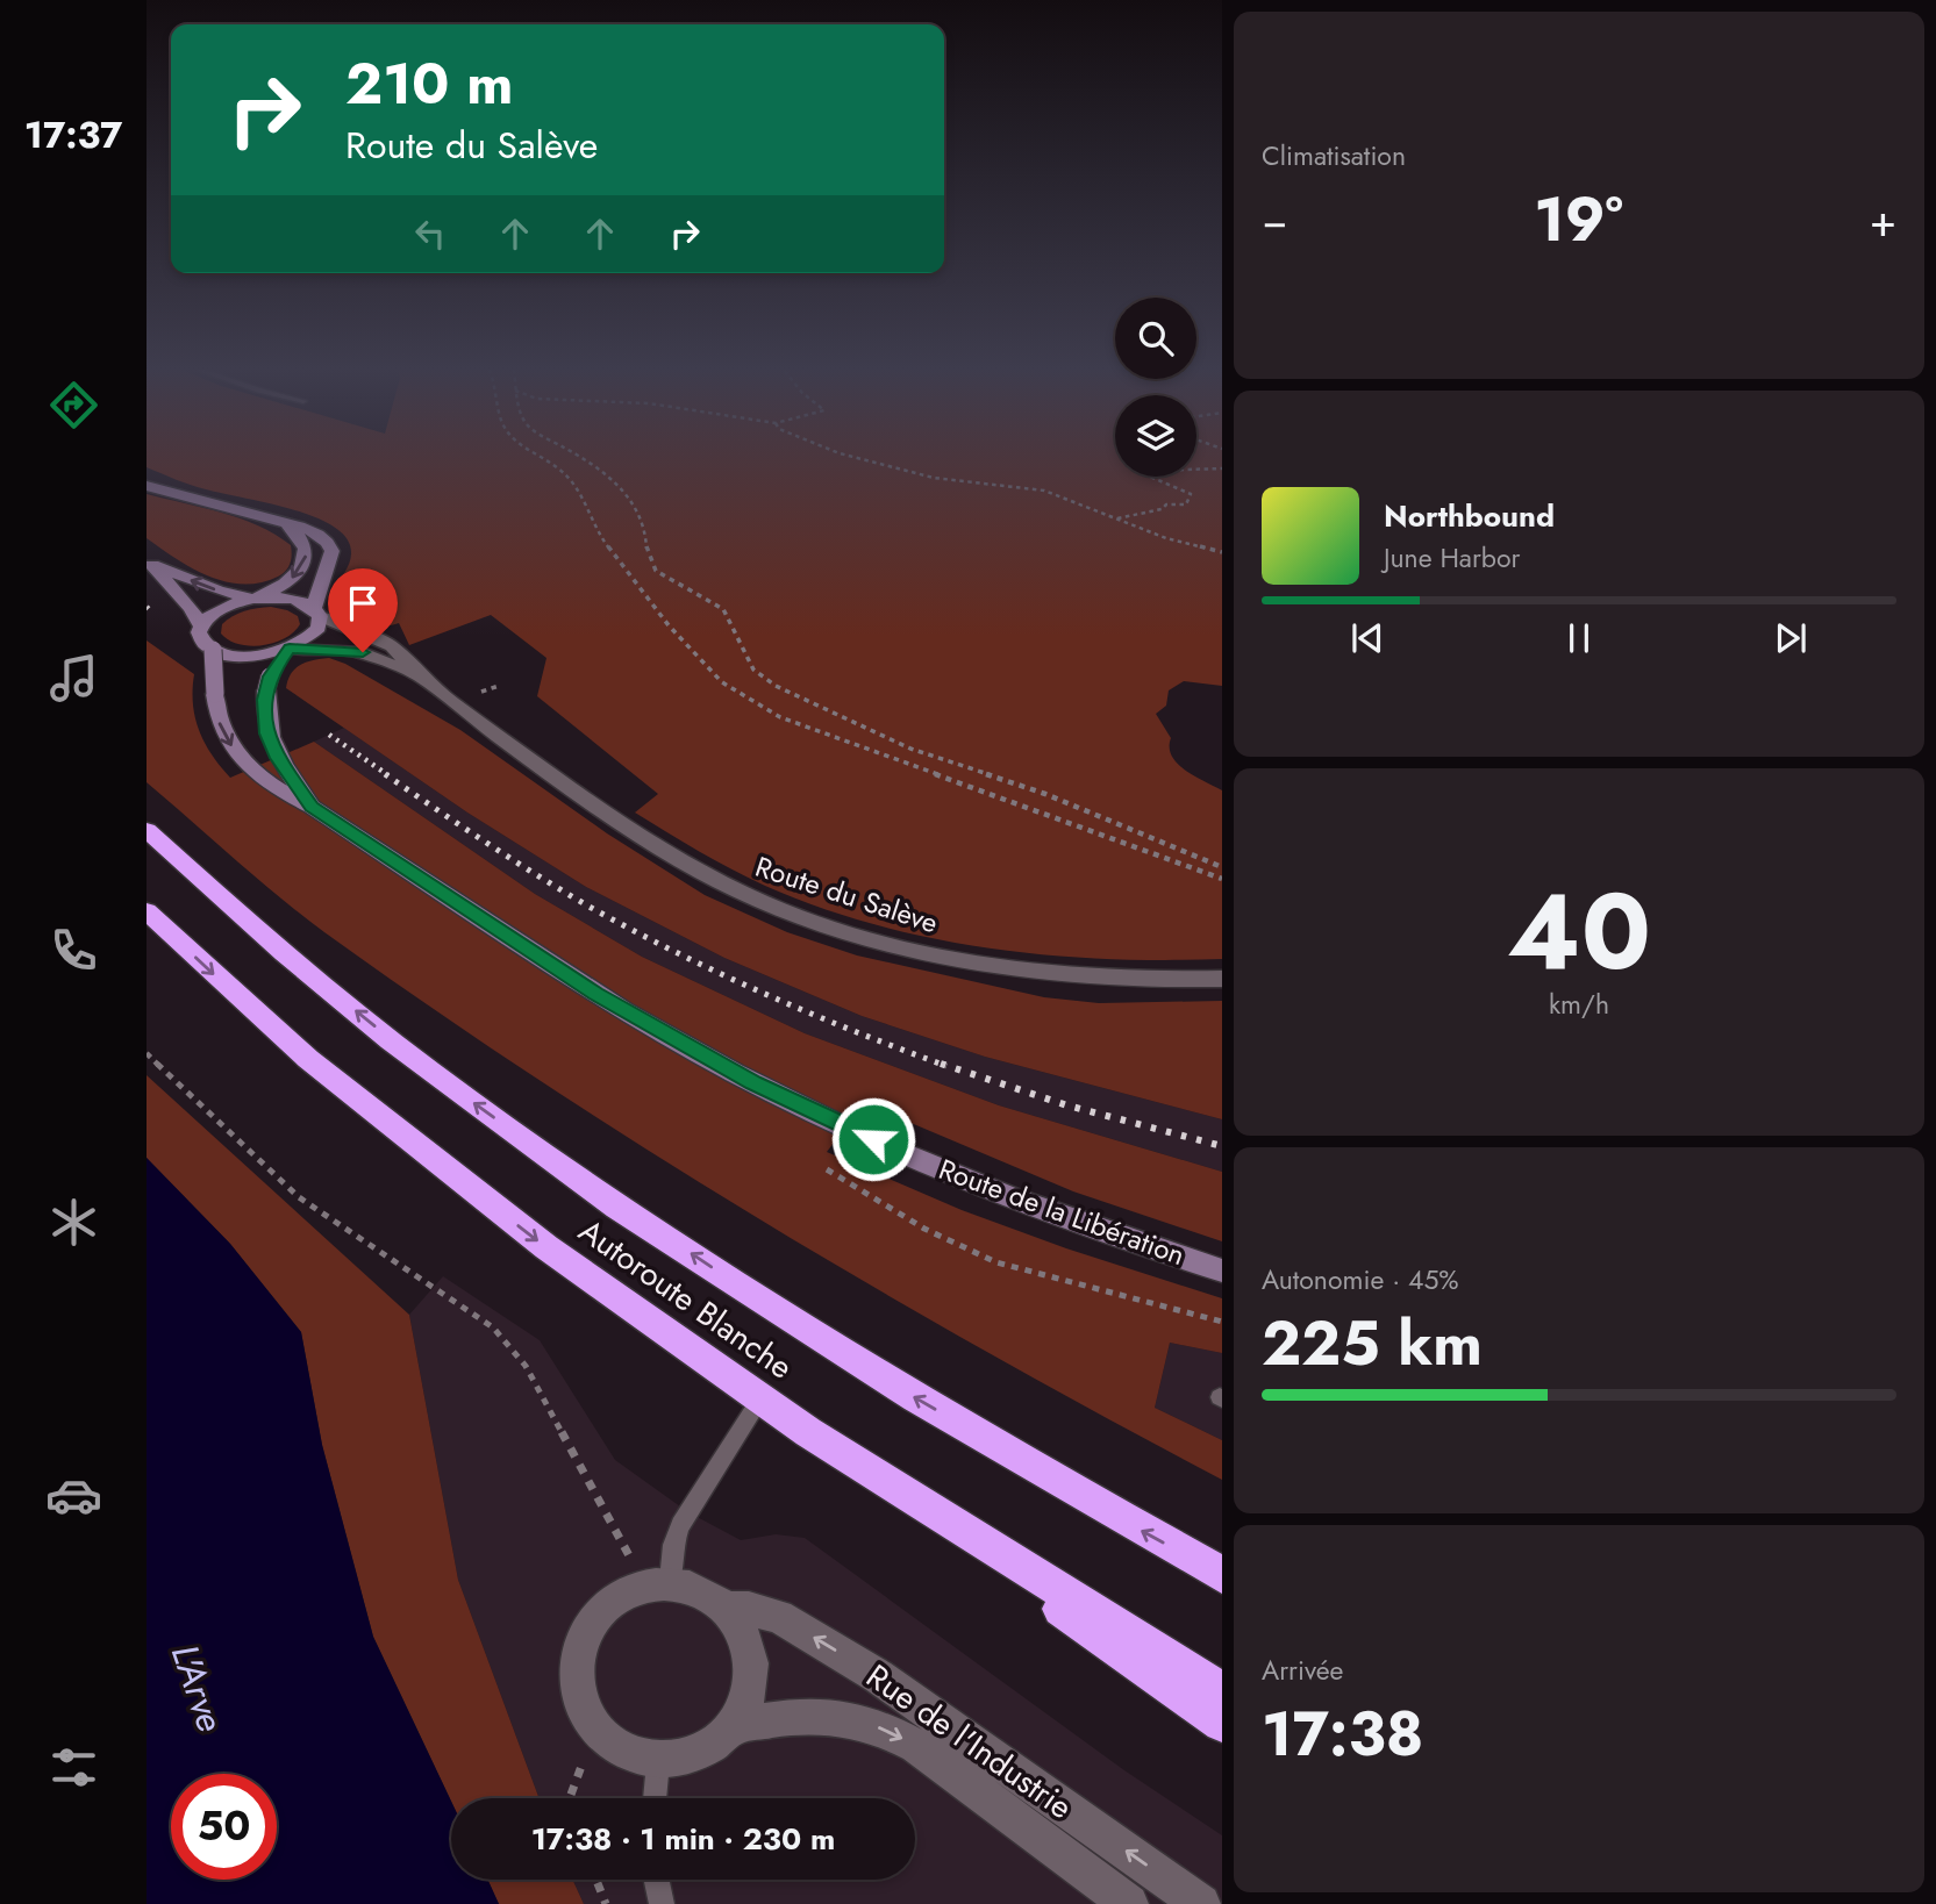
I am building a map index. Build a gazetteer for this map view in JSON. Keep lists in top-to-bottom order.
{
  "streets": {
    "highway": ["Autoroute Blanche"],
    "main road": ["Route de la Libération"],
    "street": ["Route du Salève", "Rue de l'Industrie"]
  },
  "crossings": [
    ["Route du Salève", "Route de la Libération"]
  ],
  "water": ["L'Arve"],
  "page": {
    "tabs": "17:37",
    "tile": [
      "Climatisation",
      ["40", "km/h"],
      ["Autonomie · 45%", "225 km"],
      ["Arrivée", "17:38"]
    ],
    "turn": ["210 m", "Route du Salève"],
    "heat": ["−", "19°", "+"],
    "song": ["Northbound", "June Harbor"],
    "limit": "50",
    "trip": "17:38 · 1 min · 230 m"
  }
}
